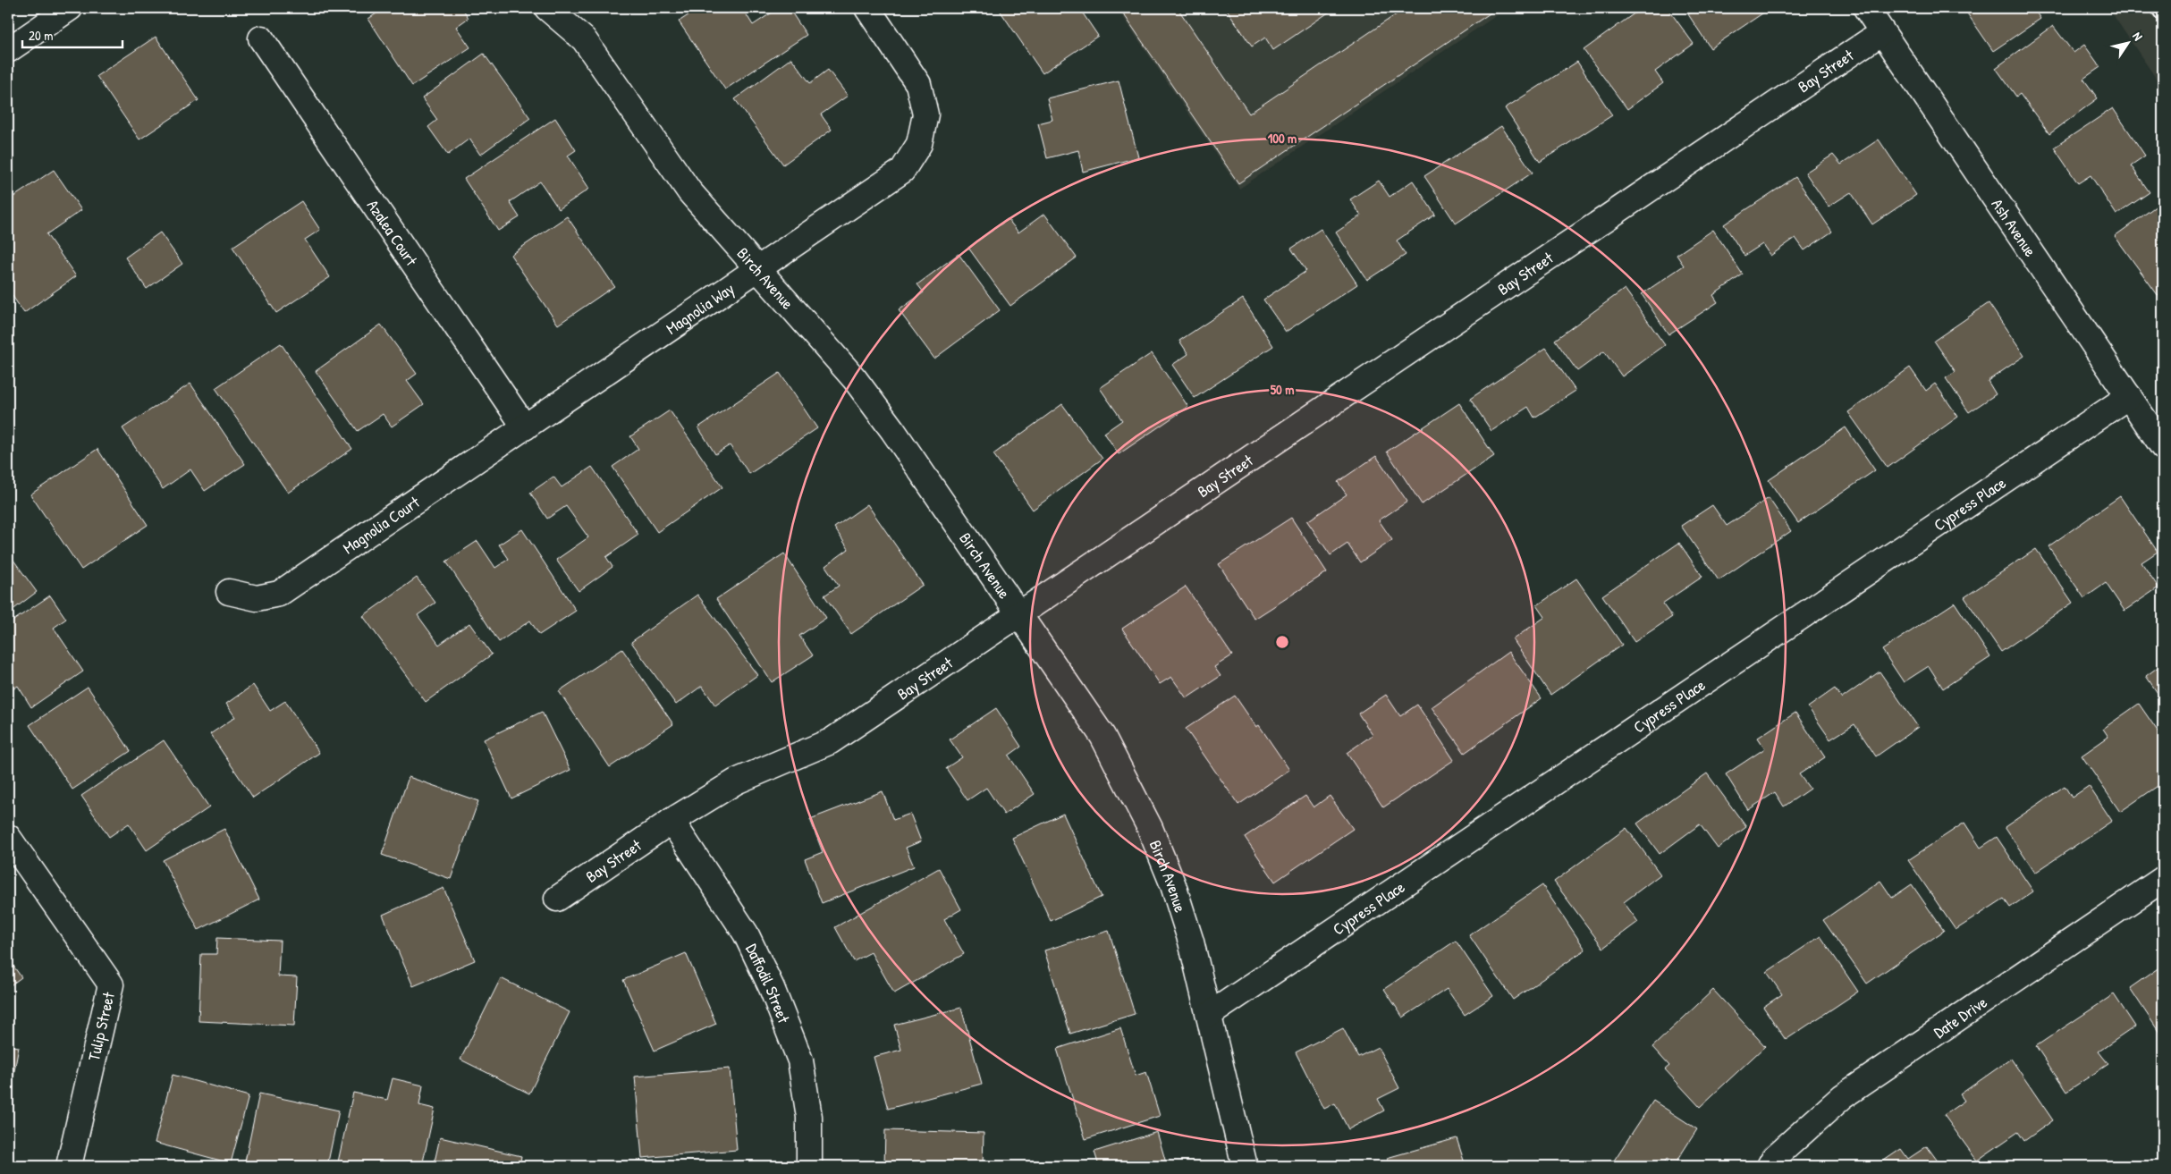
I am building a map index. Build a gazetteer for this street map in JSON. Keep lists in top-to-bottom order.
{
  "streets": {
    "street": [
      "Bay Street",
      "Ash Avenue",
      "Azalea Court",
      "Birch Avenue",
      "Magnolia Way",
      "Cypress Place",
      "Magnolia Court",
      "Daffodil Street",
      "Date Drive",
      "Tulip Street"
    ]
  },
  "crossings": [
    ["Bay Street", "Ash Avenue"],
    ["Bay Street", "Birch Avenue"],
    ["Bay Street", "Daffodil Street"],
    ["Ash Avenue", "Cypress Place"],
    ["Azalea Court", "Magnolia Way"],
    ["Azalea Court", "Magnolia Court"],
    ["Birch Avenue", "Magnolia Way"],
    ["Birch Avenue", "Cypress Place"],
    ["Magnolia Way", "Magnolia Court"]
  ],
  "scale_bar": "20 m",
  "north": "top right",
  "rings": ["100 m", "50 m"]
}
